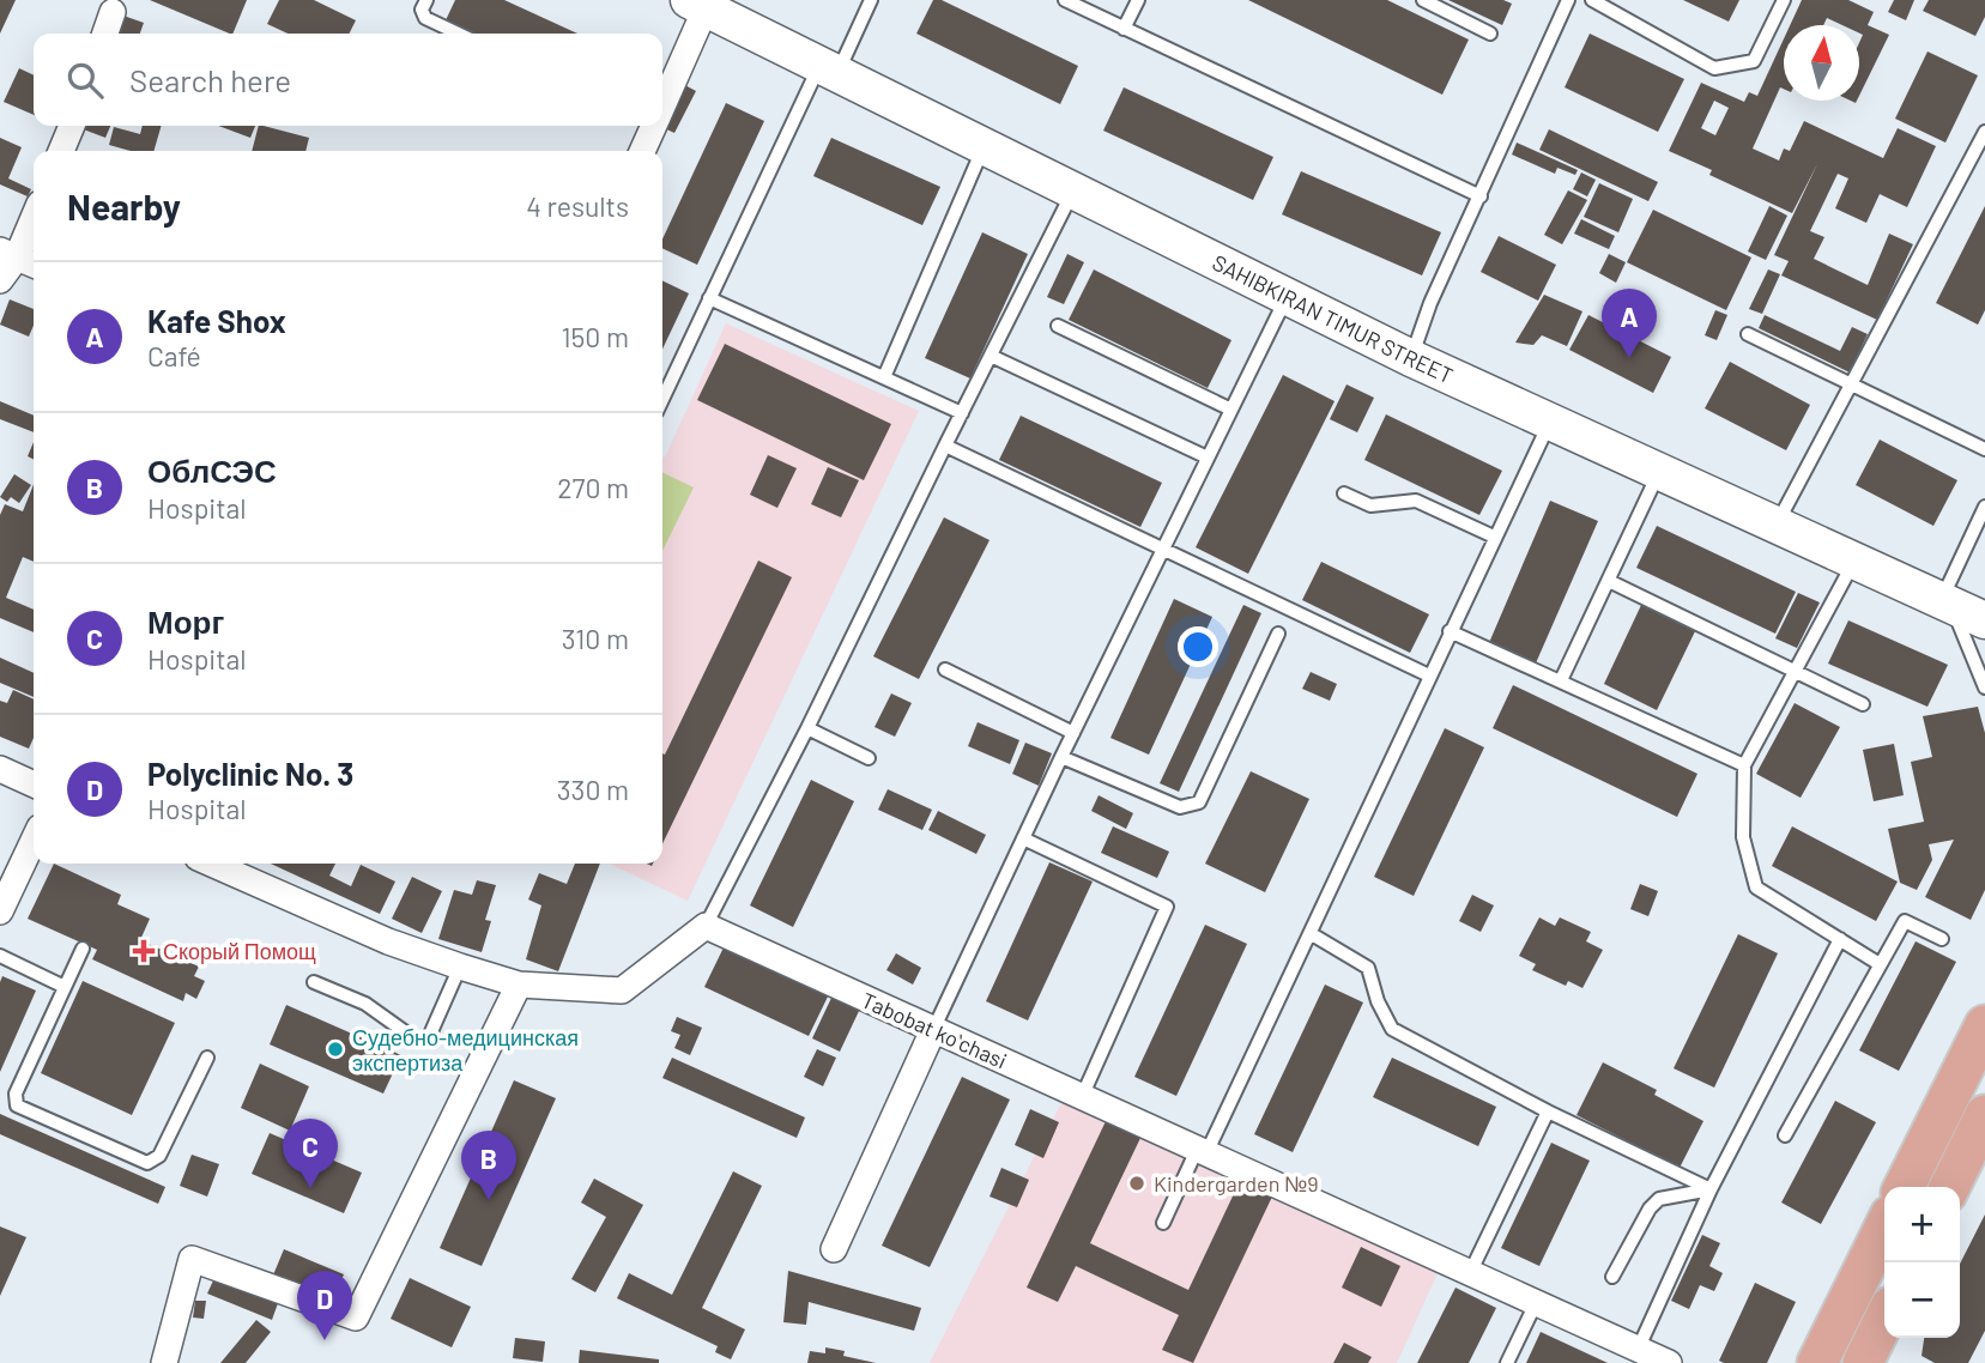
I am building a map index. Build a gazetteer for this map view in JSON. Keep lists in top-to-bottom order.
{
  "streets": {
    "main road": ["SAHIBKIRAN TIMUR STREET"],
    "street": ["Tabobat koʻchasi"]
  },
  "places": {
    "health": ["Скорый Помощ"],
    "other": ["Судебно-медицинская экспертиза", "Kindergarden №9"]
  },
  "north": "top",
  "page": {
    "search": "Search here",
    "heading": ["Nearby", "4 results"],
    "list": [
      {
        "mark": "A",
        "name": "Kafe Shox",
        "note": "Café",
        "value": "150 m"
      },
      {
        "mark": "B",
        "name": "ОблСЭС",
        "note": "Hospital",
        "value": "270 m"
      },
      {
        "mark": "C",
        "name": "Морг",
        "note": "Hospital",
        "value": "310 m"
      },
      {
        "mark": "D",
        "name": "Polyclinic No. 3",
        "note": "Hospital",
        "value": "330 m"
      }
    ],
    "pins": [
      "A",
      "C",
      "B",
      "D"
    ],
    "map_buttons": ["+", "−"]
  }
}
